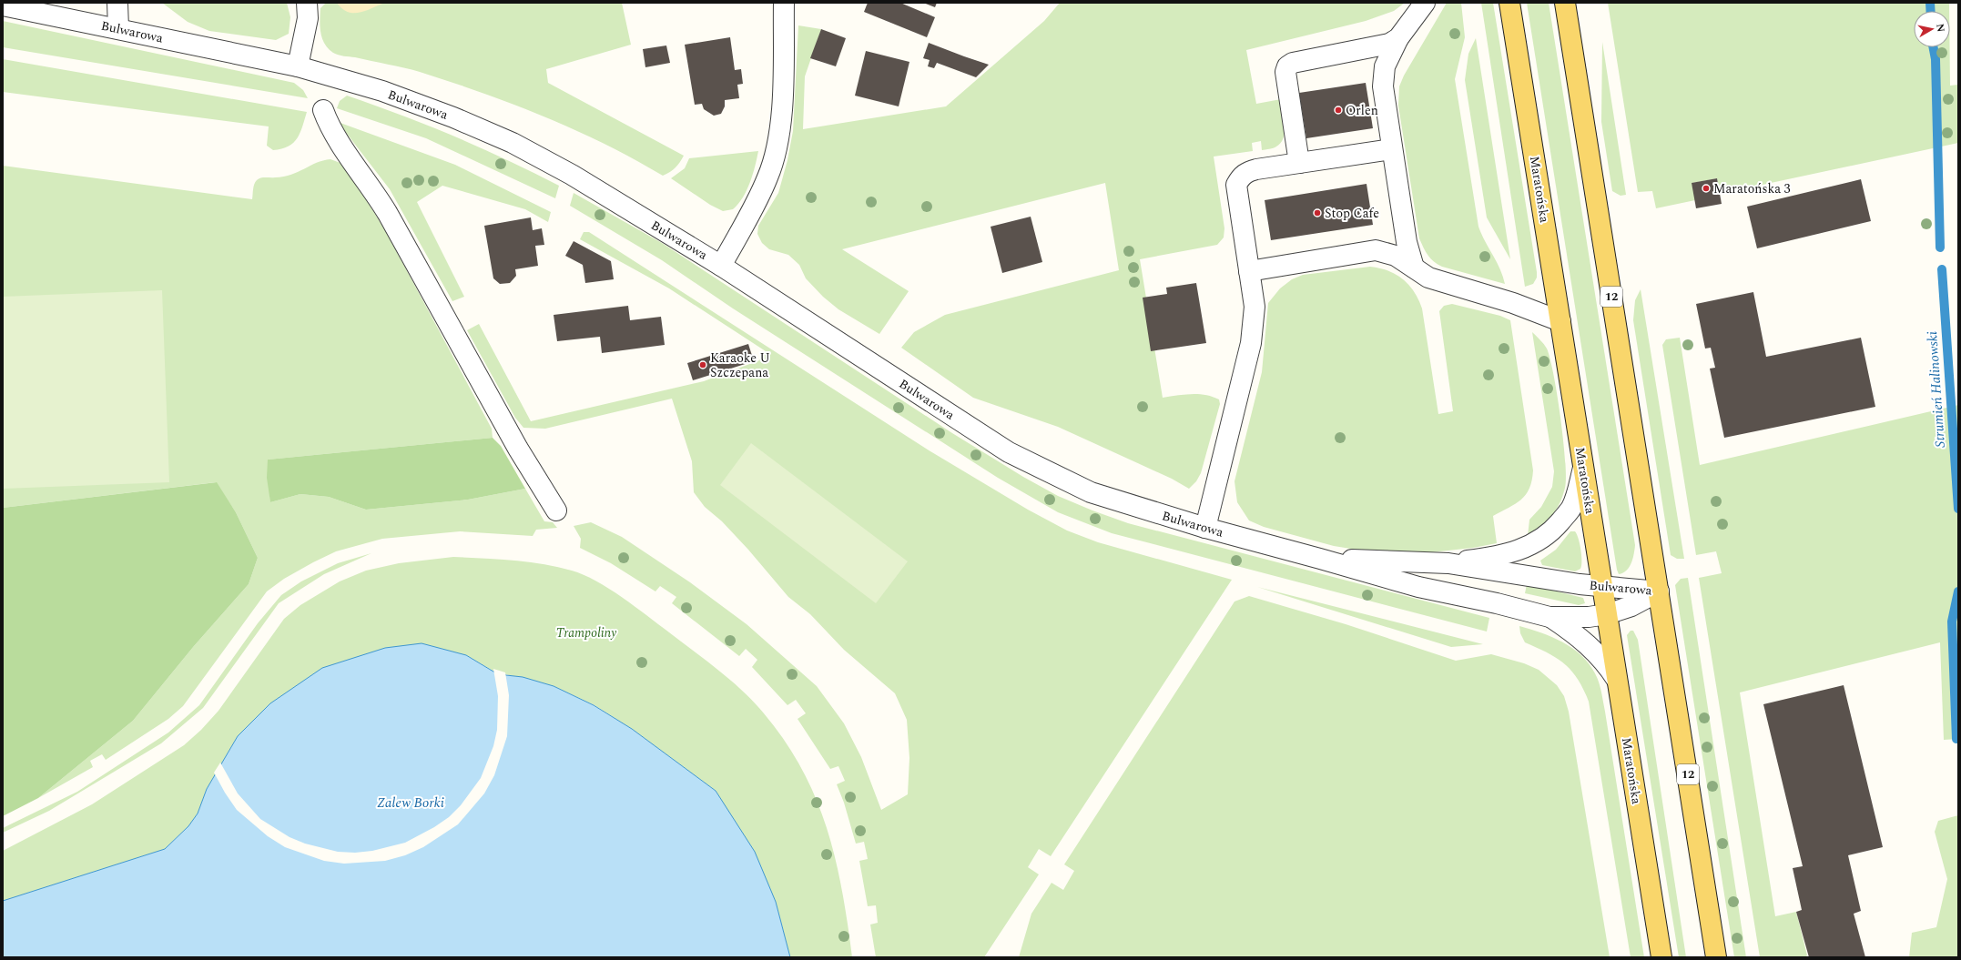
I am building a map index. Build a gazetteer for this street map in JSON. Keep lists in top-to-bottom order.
{
  "streets": {
    "main road": ["Maratońska", "12"],
    "street": ["Bulwarowa"]
  },
  "crossings": [
    ["Bulwarowa", "Maratońska"],
    ["Bulwarowa", "12"]
  ],
  "water": ["Strumień Halinowski", "Zalew Borki"],
  "parks": ["Trampoliny"],
  "places": [
    "Orlen",
    "Maratońska 3",
    "Stop Cafe",
    "Karaoke U Szczepana"
  ],
  "north": "right"
}
